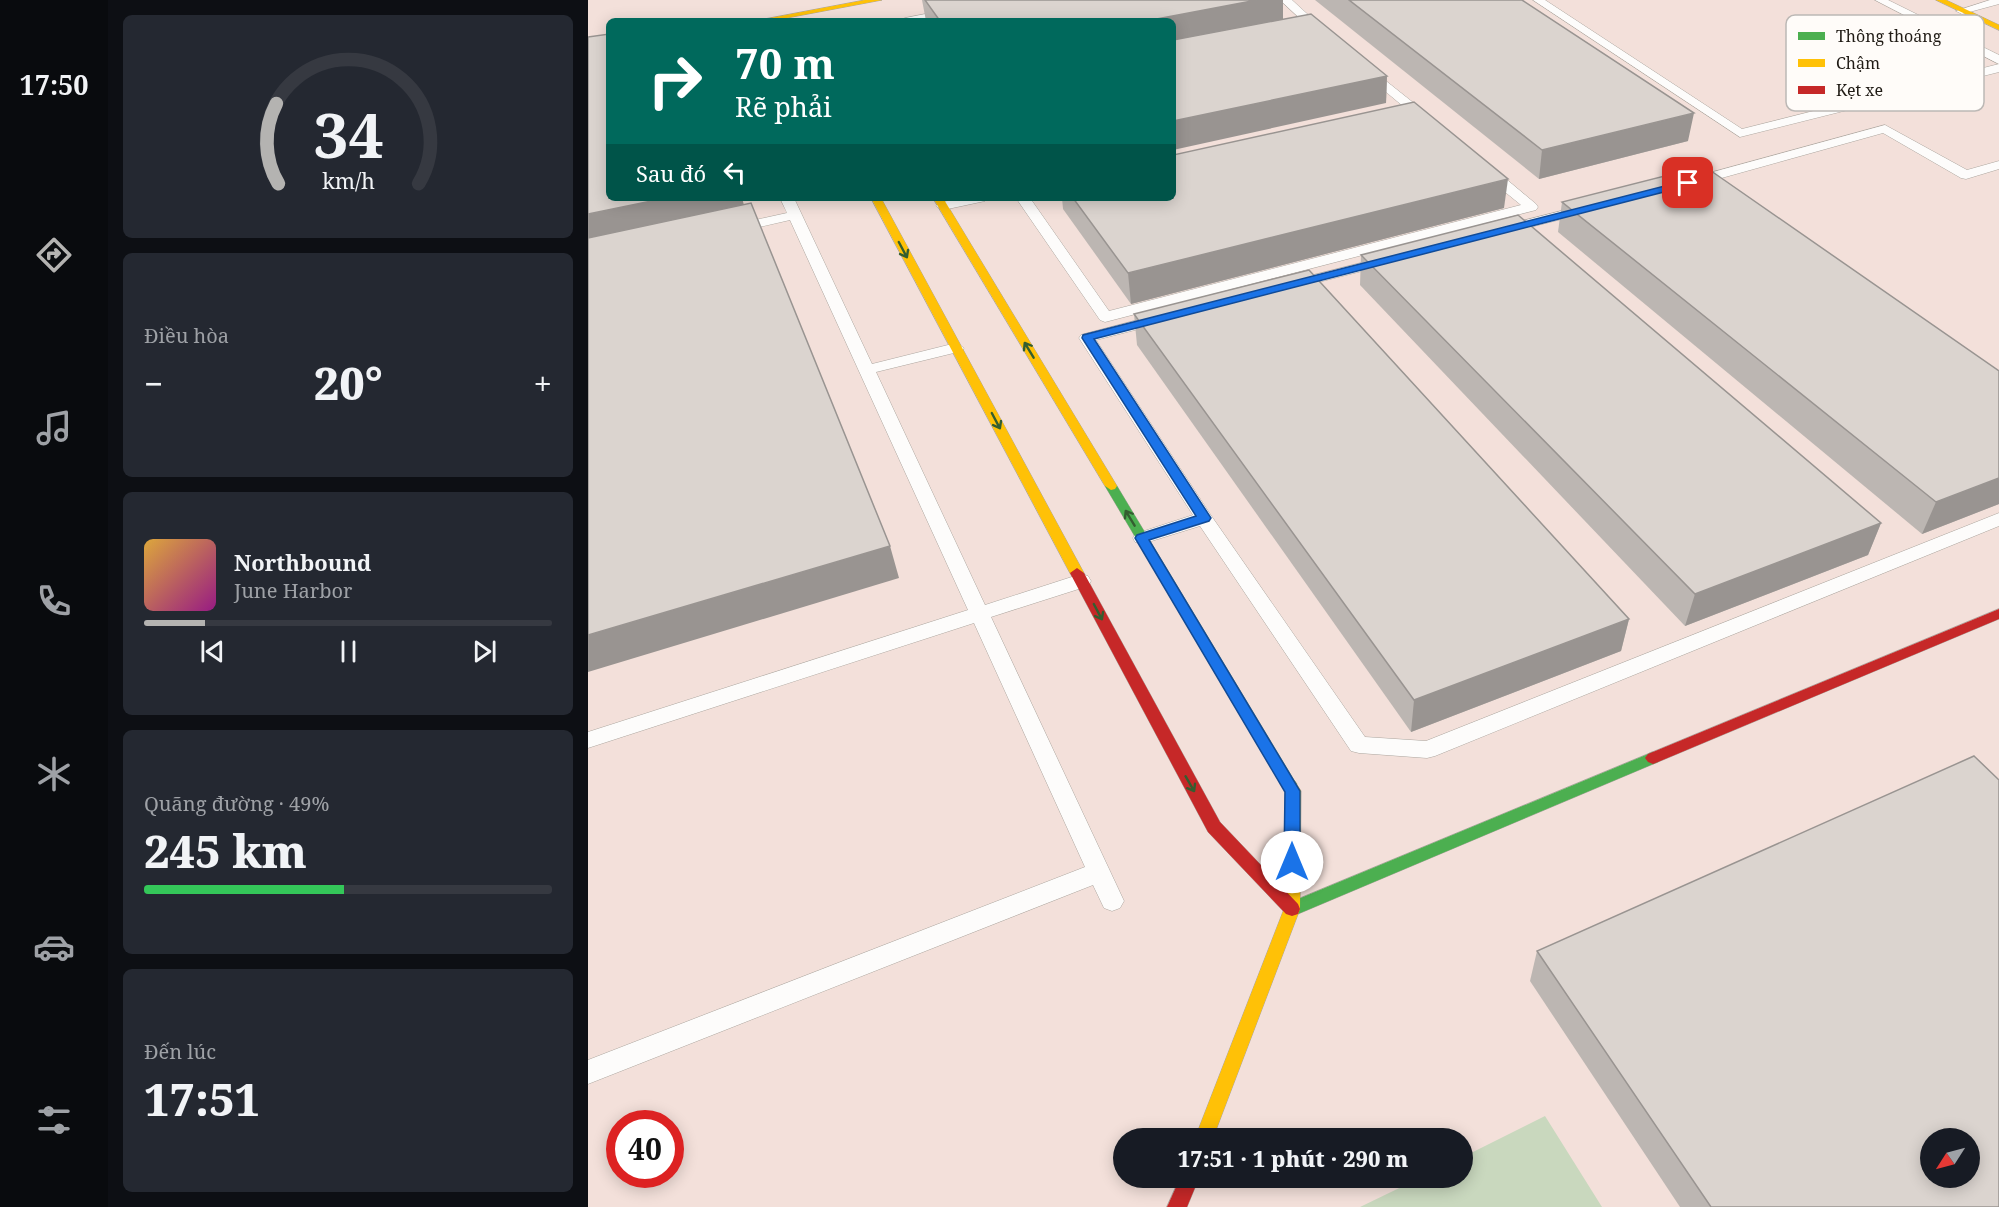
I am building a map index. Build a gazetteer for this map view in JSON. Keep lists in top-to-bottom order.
{
  "legend": ["Thông thoáng", "Chậm", "Kẹt xe"],
  "north": "bottom left",
  "page": {
    "tabs": "17:50",
    "turn": ["70 m", "Rẽ phải"],
    "then": "Sau đó",
    "tile": [
      "Điều hòa",
      ["Quãng đường · 49%", "245 km"],
      ["Đến lúc", "17:51"]
    ],
    "heat": ["−", "20°", "+"],
    "song": ["Northbound", "June Harbor"],
    "limit": "40",
    "trip": "17:51 · 1 phút · 290 m",
    "gauge": ["34", "km/h"]
  }
}
